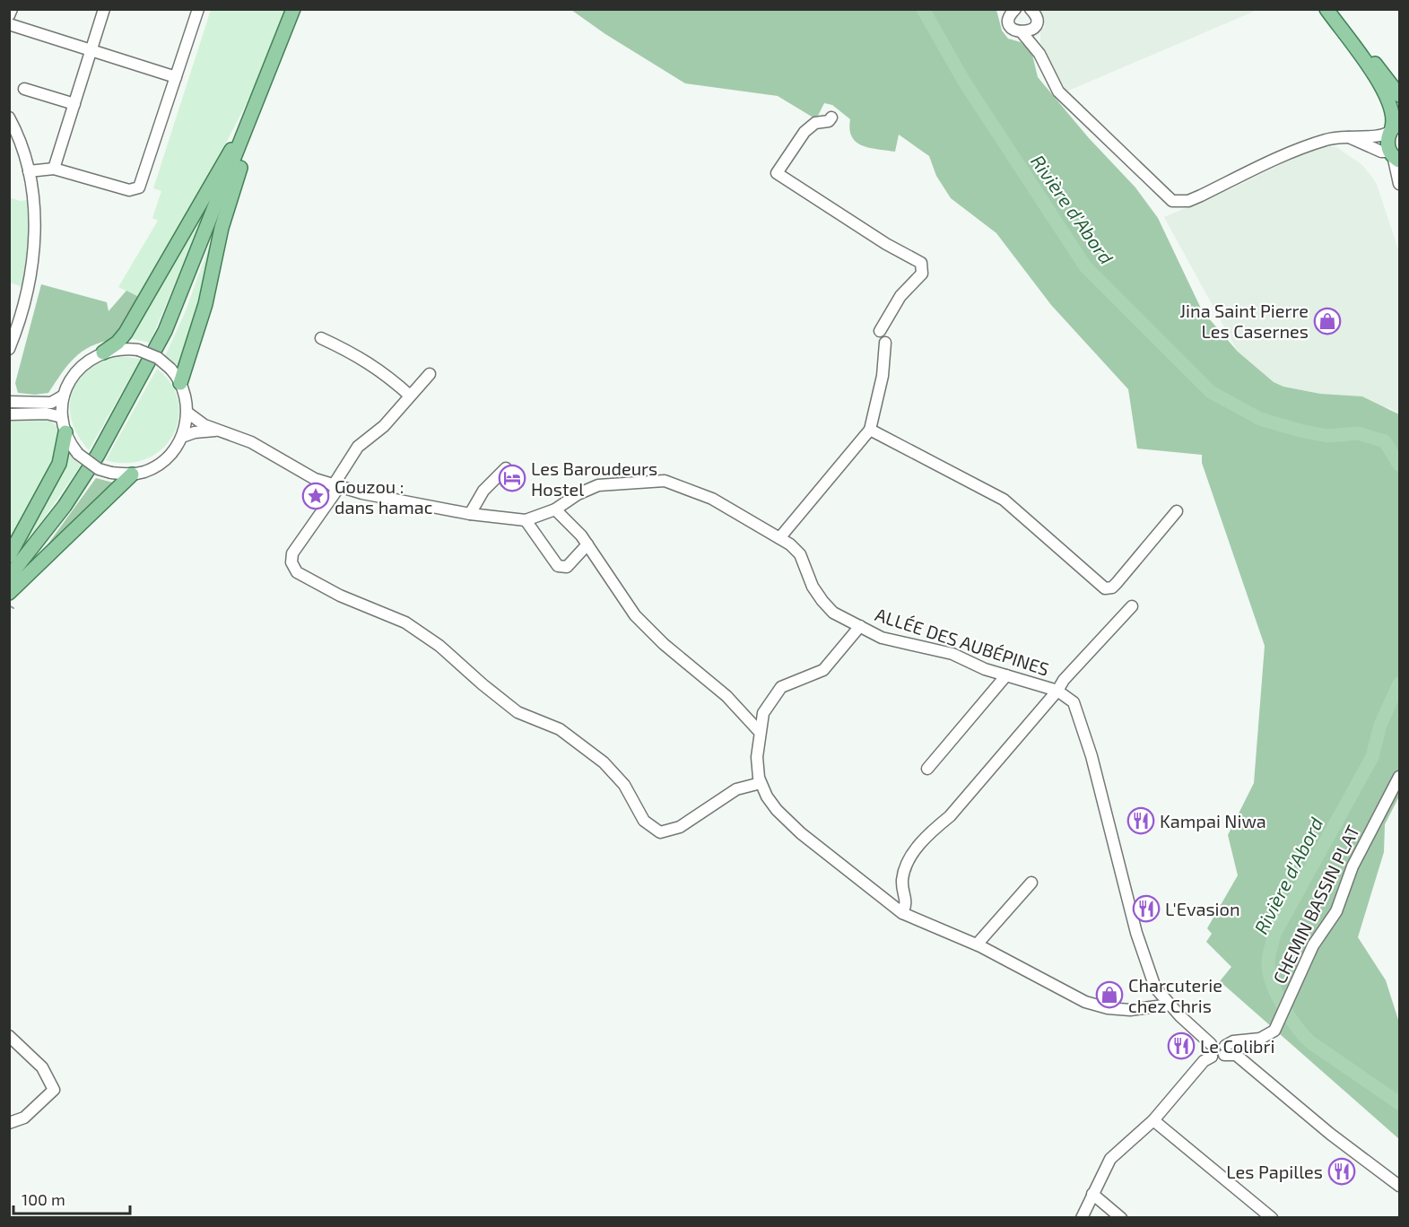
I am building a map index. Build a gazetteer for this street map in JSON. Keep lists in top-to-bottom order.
{
  "streets": {
    "street": ["ALLÉE DES AUBÉPINES", "CHEMIN BASSIN PLAT"]
  },
  "crossings": [
    ["ALLÉE DES AUBÉPINES", "CHEMIN BASSIN PLAT"]
  ],
  "water": ["Rivière d'Abord"],
  "places": {
    "shop": ["Jina Saint Pierre Les Casernes", "Charcuterie chez Chris"],
    "hotel": ["Les Baroudeurs Hostel"],
    "place": ["Gouzou : dans hamac"],
    "restaurant": [
      "Kampai Niwa",
      "L'Evasion",
      "Le Colibri",
      "Les Papilles"
    ]
  },
  "scale_bar": "100 m"
}
